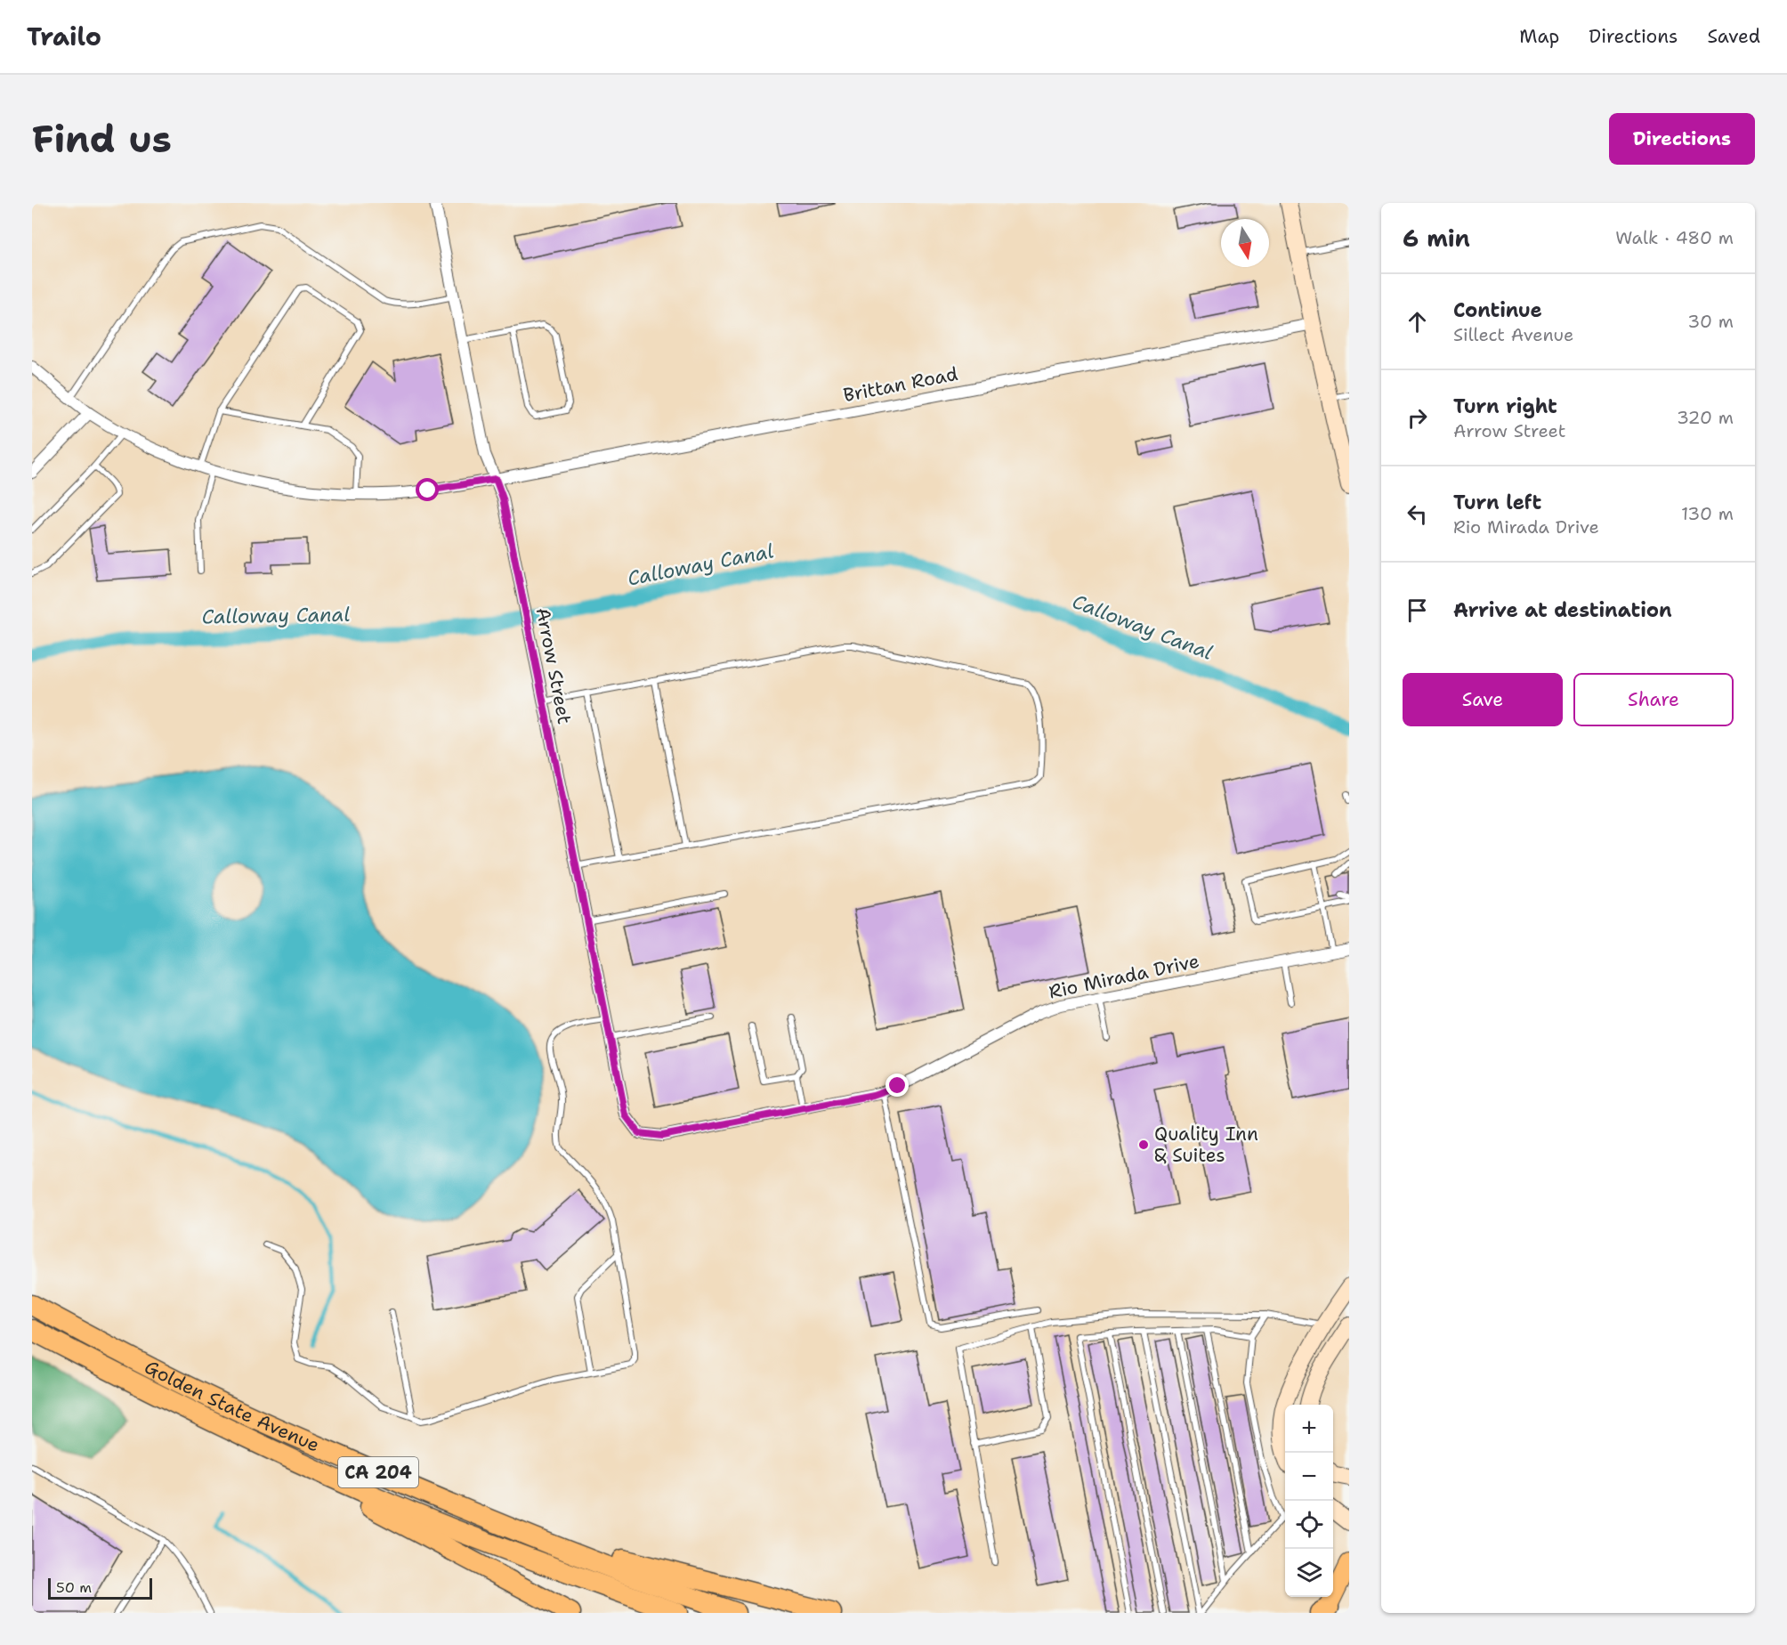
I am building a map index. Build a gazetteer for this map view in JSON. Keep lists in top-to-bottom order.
{
  "streets": {
    "highway": ["Golden State Avenue", "CA 204"],
    "street": ["Brittan Road", "Arrow Street", "Rio Mirada Drive"]
  },
  "crossings": [
    ["Brittan Road", "Arrow Street"],
    ["Arrow Street", "Rio Mirada Drive"]
  ],
  "water": ["Calloway Canal"],
  "places": ["Quality Inn & Suites"],
  "scale_bar": "50 m",
  "north": "bottom",
  "page": {
    "header": "Trailo",
    "nav": ["Map", "Directions", "Saved"],
    "buttons": [
      "Directions",
      ["Save", "Share"]
    ],
    "title": "Find us",
    "heading": ["6 min", "Walk · 480 m"],
    "list": [
      ["Continue", "Sillect Avenue", "30 m"],
      ["Turn right", "Arrow Street", "320 m"],
      ["Turn left", "Rio Mirada Drive", "130 m"],
      "Arrive at destination"
    ],
    "map_buttons": ["+", "−"],
    "scale": "50 m"
  }
}
